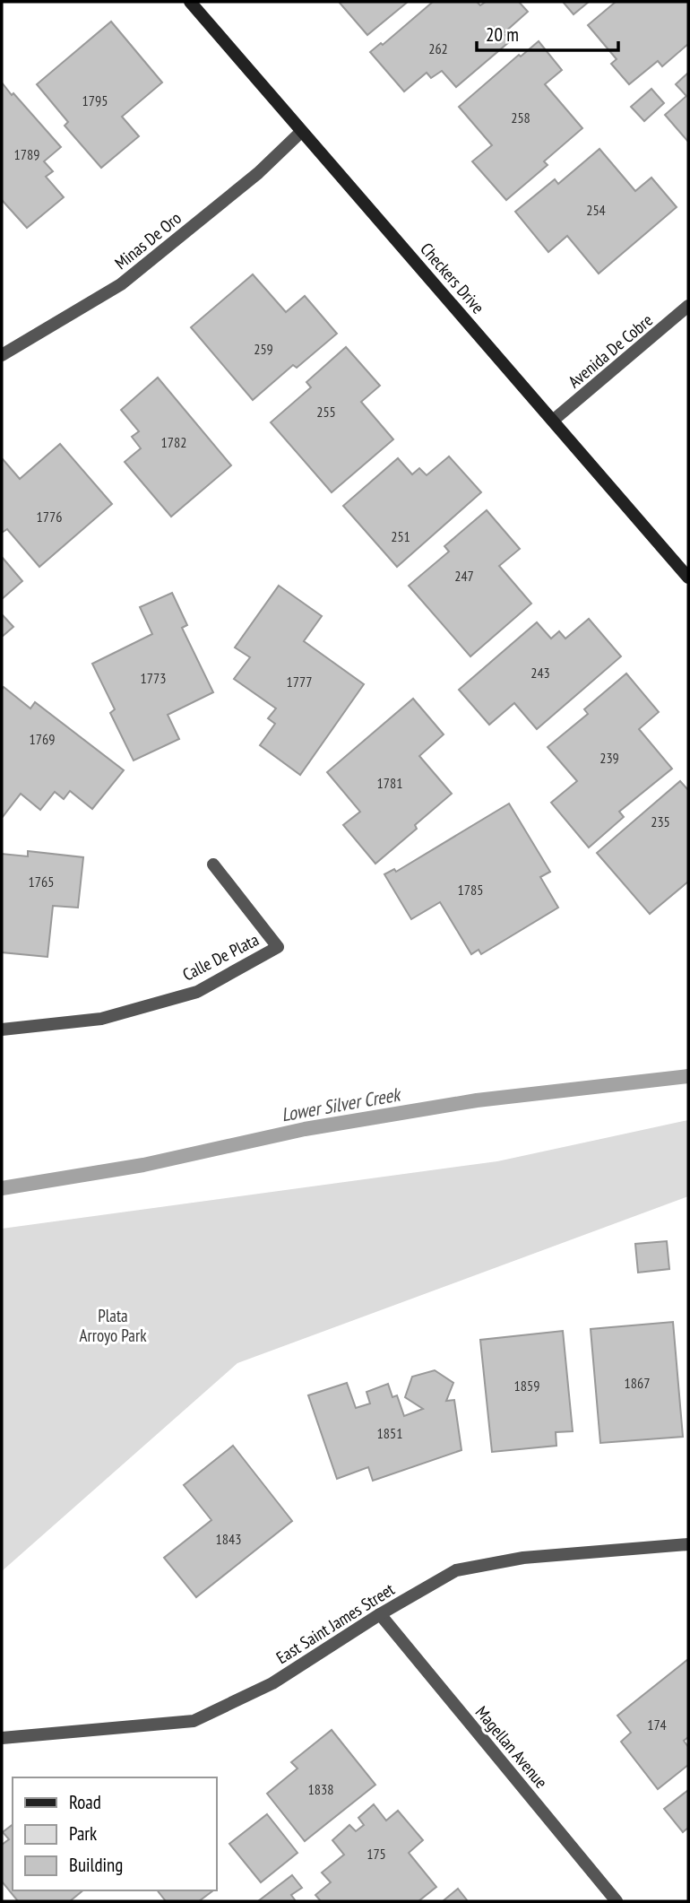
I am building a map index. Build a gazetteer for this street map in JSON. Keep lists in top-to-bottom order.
{
  "streets": {
    "street": [
      "Minas De Oro",
      "Checkers Drive",
      "Avenida De Cobre",
      "Calle De Plata",
      "East Saint James Street",
      "Magellan Avenue"
    ]
  },
  "crossings": [
    ["Minas De Oro", "Checkers Drive"],
    ["Checkers Drive", "Avenida De Cobre"],
    ["East Saint James Street", "Magellan Avenue"]
  ],
  "water": ["Lower Silver Creek"],
  "parks": ["Plata Arroyo Park"],
  "house_numbers": [
    "262",
    "1795",
    "258",
    "1789",
    "254",
    "259",
    "255",
    "1782",
    "1776",
    "251",
    "247",
    "243",
    "1773",
    "1777",
    "1769",
    "239",
    "1781",
    "235",
    "1765",
    "1785",
    "1867",
    "1859",
    "1851",
    "1843",
    "174",
    "1838",
    "175"
  ],
  "legend": ["Road", "Park", "Building"],
  "scale_bar": "20 m"
}
